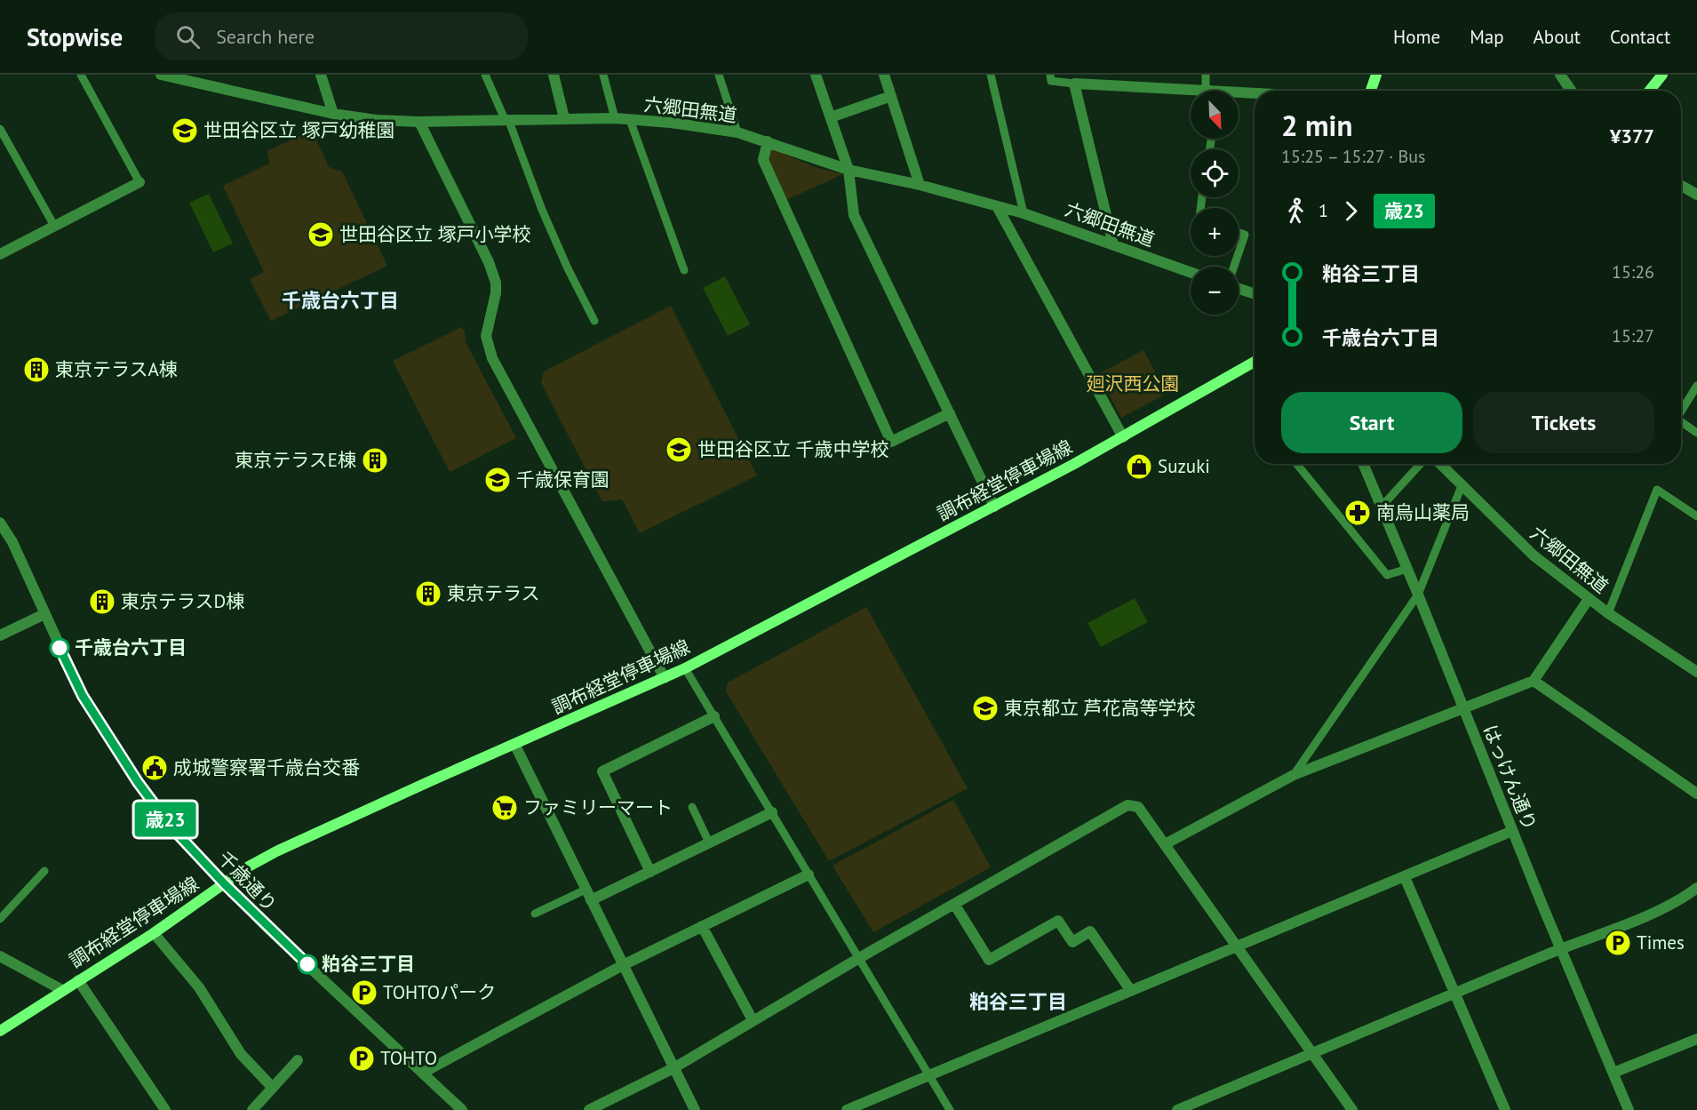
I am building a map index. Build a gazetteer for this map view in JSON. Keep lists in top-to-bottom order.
{
  "streets": {
    "main road": ["調布経堂停車場線"],
    "street": ["六郷田無道", "はっけん通り", "千歳通り"]
  },
  "crossings": [
    ["調布経堂停車場線", "千歳通り"]
  ],
  "districts": ["千歳台六丁目", "粕谷三丁目"],
  "parks": ["廻沢西公園"],
  "places": {
    "school or university": [
      "世田谷区立 塚戸幼稚園",
      "世田谷区立 塚戸小学校",
      "世田谷区立 千歳中学校",
      "千歳保育園",
      "東京都立 芦花高等学校"
    ],
    "building": [
      "東京テラスA棟",
      "東京テラスE棟",
      "東京テラス",
      "東京テラスD棟"
    ],
    "shop": ["Suzuki"],
    "pharmacy": ["南烏山薬局"],
    "other": ["千歳台六丁目", "粕谷三丁目"],
    "public building": ["成城警察署千歳台交番"],
    "supermarket": ["ファミリーマート"],
    "parking": ["Times", "TOHTOパーク", "TOHTO"]
  },
  "lines": ["bus line 歳23"],
  "north": "bottom right",
  "page": {
    "header": "Stopwise",
    "search": "Search here",
    "nav": [
      "Home",
      "Map",
      "About",
      "Contact"
    ],
    "on_map": "歳23",
    "map_buttons": ["+", "−"],
    "heading": ["2 min", "15:25 – 15:27 · Bus", "¥377"],
    "legs": ["1", "歳23"],
    "list": [
      {
        "name": "粕谷三丁目",
        "value": "15:26"
      },
      {
        "name": "千歳台六丁目",
        "value": "15:27"
      }
    ],
    "buttons": ["Start", "Tickets"]
  }
}
